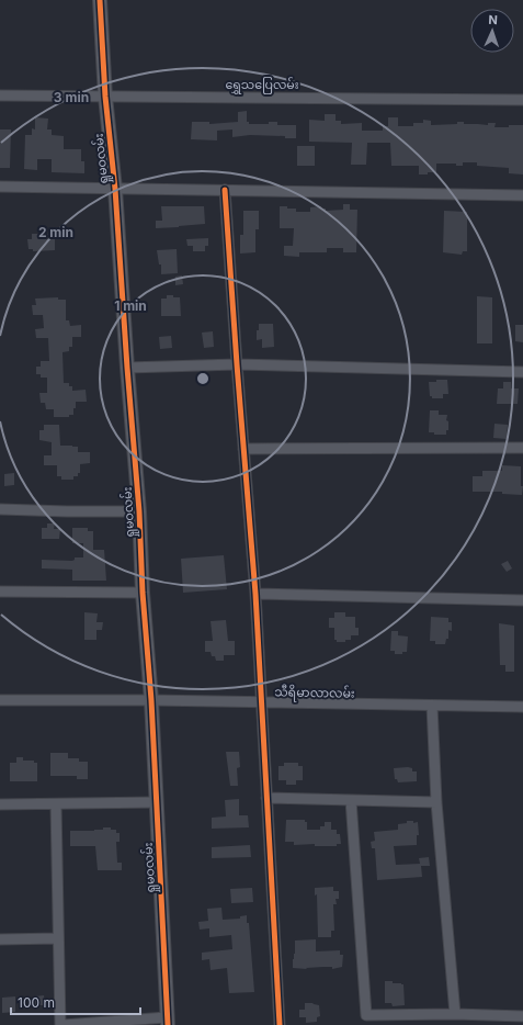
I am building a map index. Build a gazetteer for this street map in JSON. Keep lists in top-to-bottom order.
{
  "streets": {
    "street": ["ရွှေသပြေလမ်း", "ရှုမဝလမ်း", "သီရိမာလာလမ်း"]
  },
  "crossings": [
    ["ရွှေသပြေလမ်း", "ရှုမဝလမ်း"],
    ["ရှုမဝလမ်း", "သီရိမာလာလမ်း"]
  ],
  "scale_bar": "100 m",
  "north": "top",
  "rings": ["3 min", "2 min", "1 min"]
}
